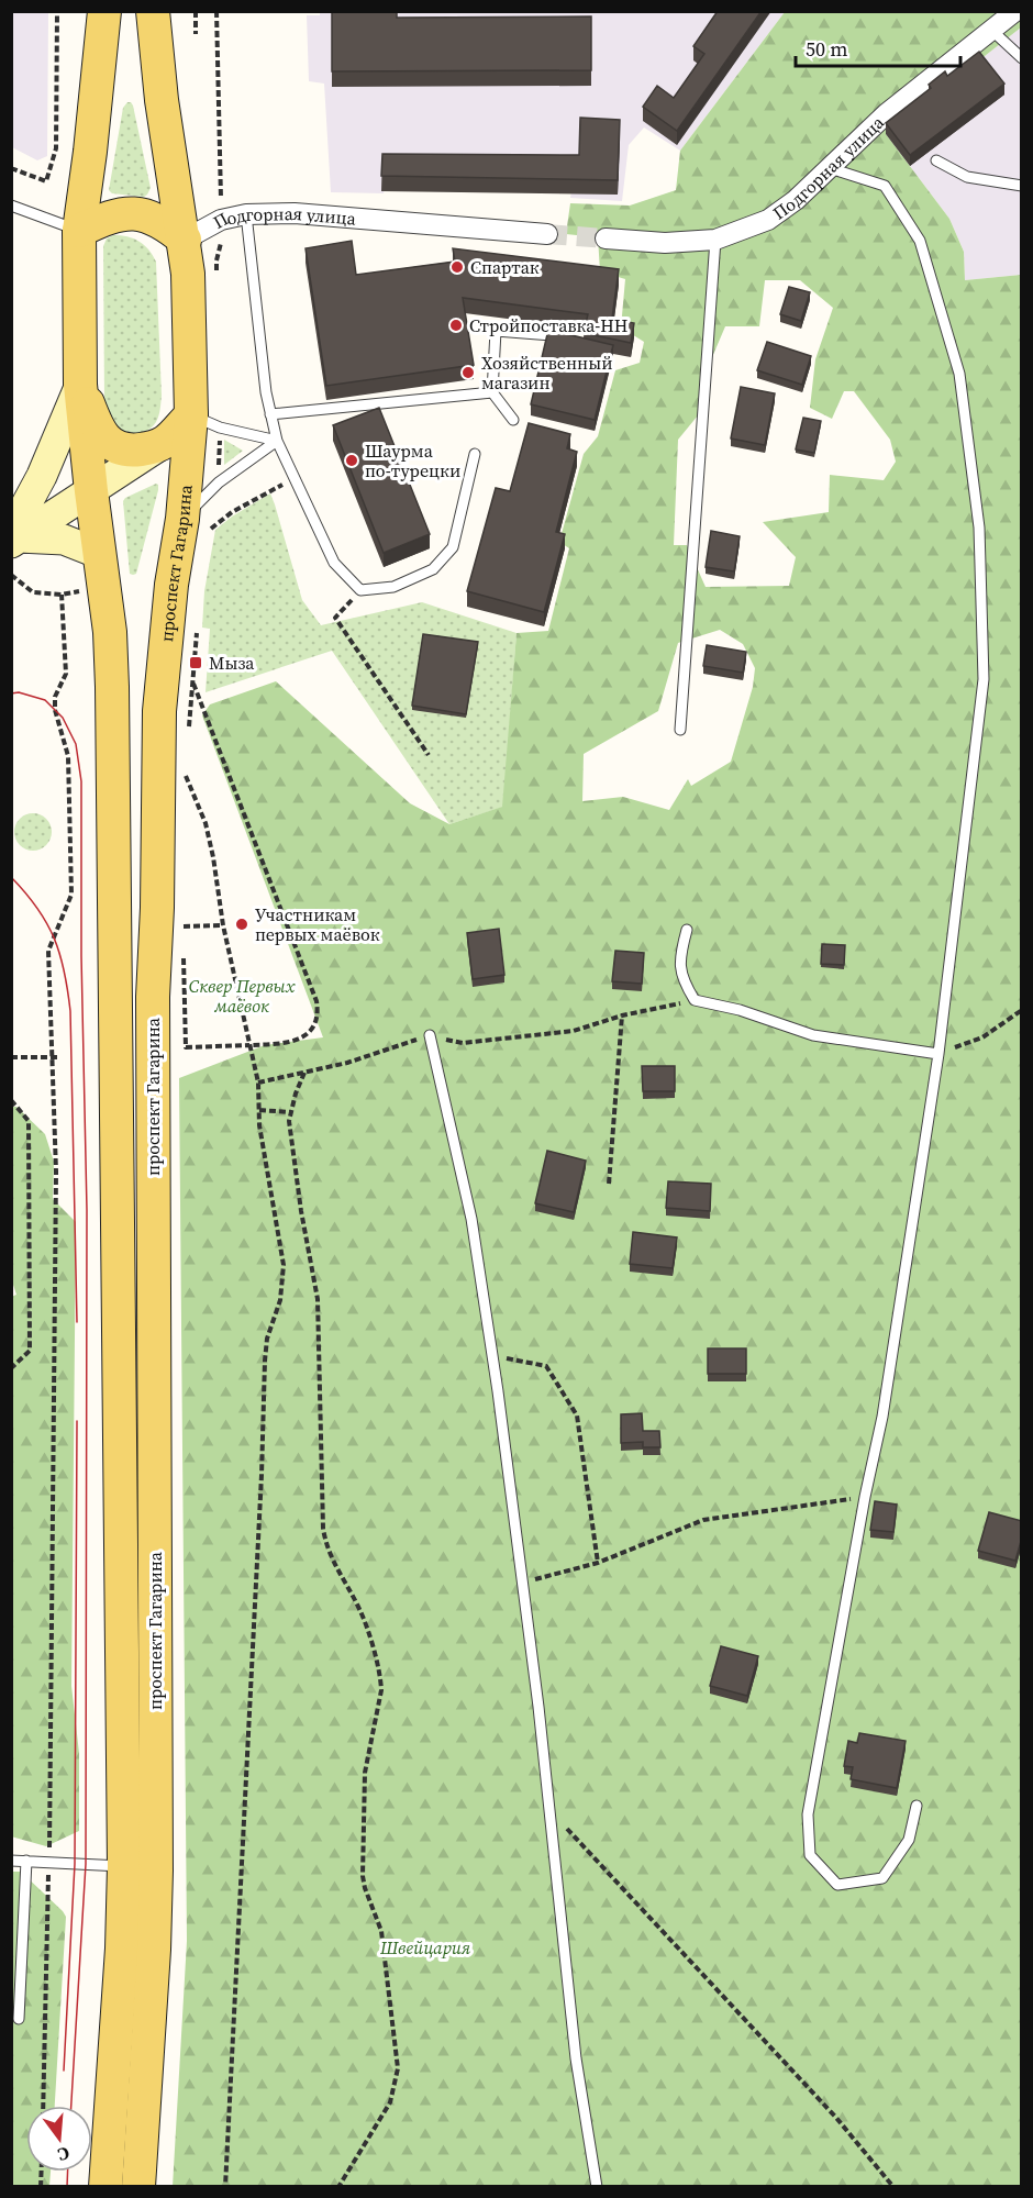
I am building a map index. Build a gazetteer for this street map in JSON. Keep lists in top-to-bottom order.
{
  "streets": {
    "main road": ["проспект Гагарина"],
    "street": ["Подгорная улица"]
  },
  "crossings": [
    ["Подгорная улица", "проспект Гагарина"]
  ],
  "parks": ["Сквер Первых маёвок", "Швейцария"],
  "places": {
    "other": [
      "Спартак",
      "Стройпоставка-НН",
      "Хозяйственный магазин",
      "Шаурма по-турецки",
      "Участникам первых маёвок"
    ],
    "transit": ["Мыза"]
  },
  "scale_bar": "50 m",
  "north": "bottom"
}
